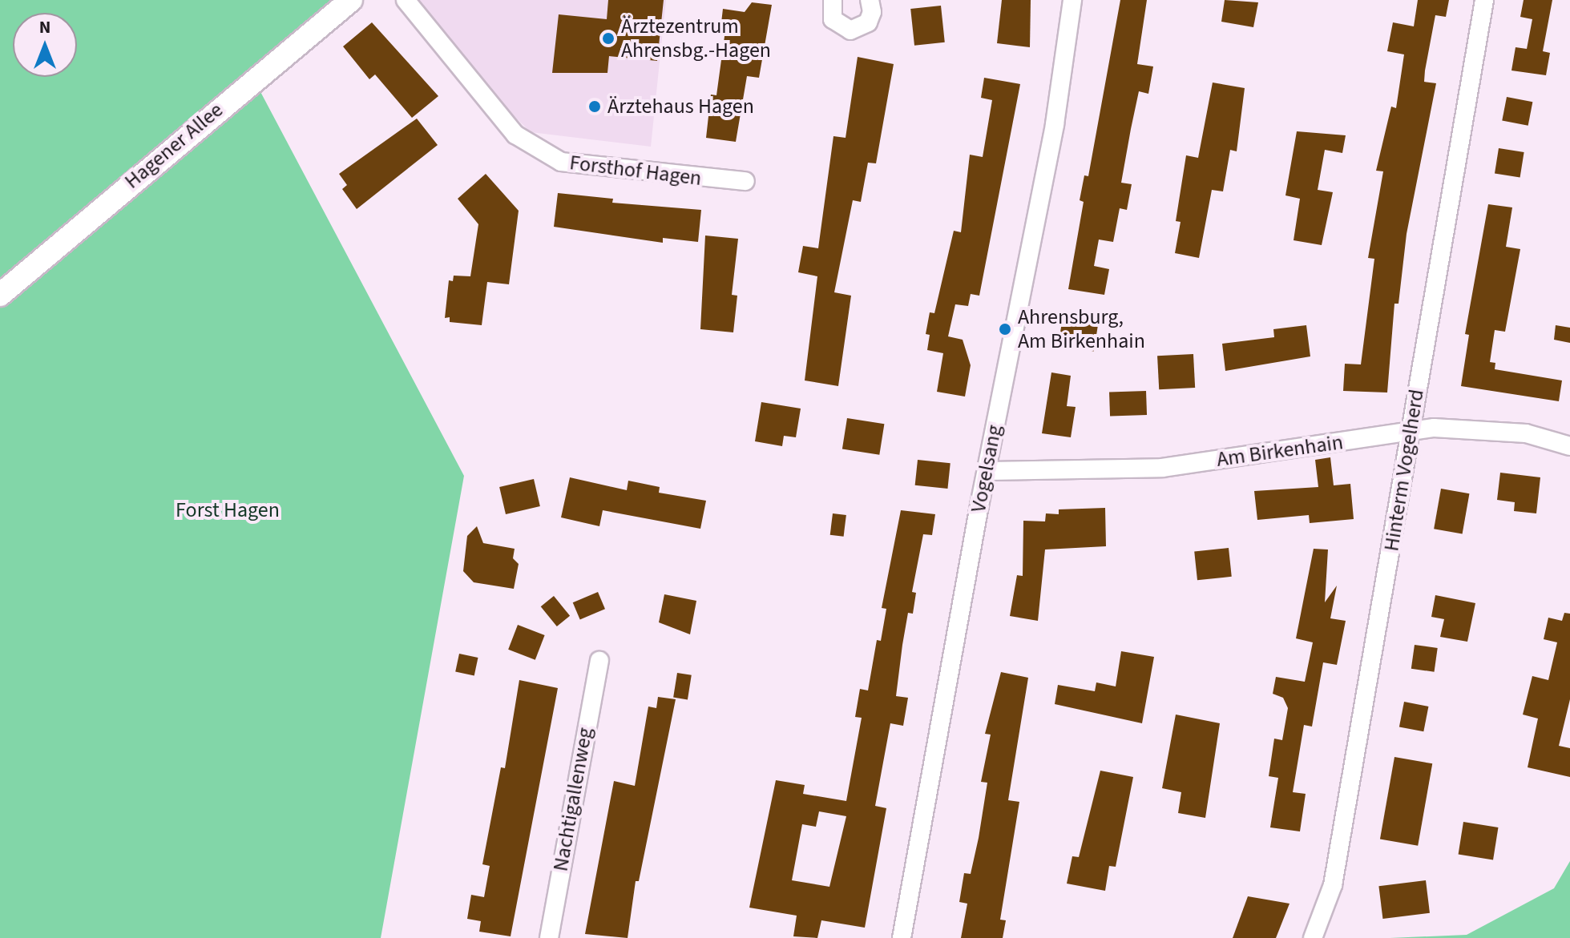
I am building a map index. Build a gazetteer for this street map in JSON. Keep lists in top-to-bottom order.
{
  "streets": {
    "street": [
      "Hagener Allee",
      "Forsthof Hagen",
      "Am Birkenhain",
      "Vogelsang",
      "Hinterm Vogelherd",
      "Nachtigallenweg"
    ]
  },
  "crossings": [
    ["Am Birkenhain", "Vogelsang"],
    ["Am Birkenhain", "Hinterm Vogelherd"]
  ],
  "parks": ["Forst Hagen"],
  "places": ["Ärztezentrum Ahrensbg.-Hagen", "Ärztehaus Hagen", "Ahrensburg, Am Birkenhain"],
  "north": "top"
}
